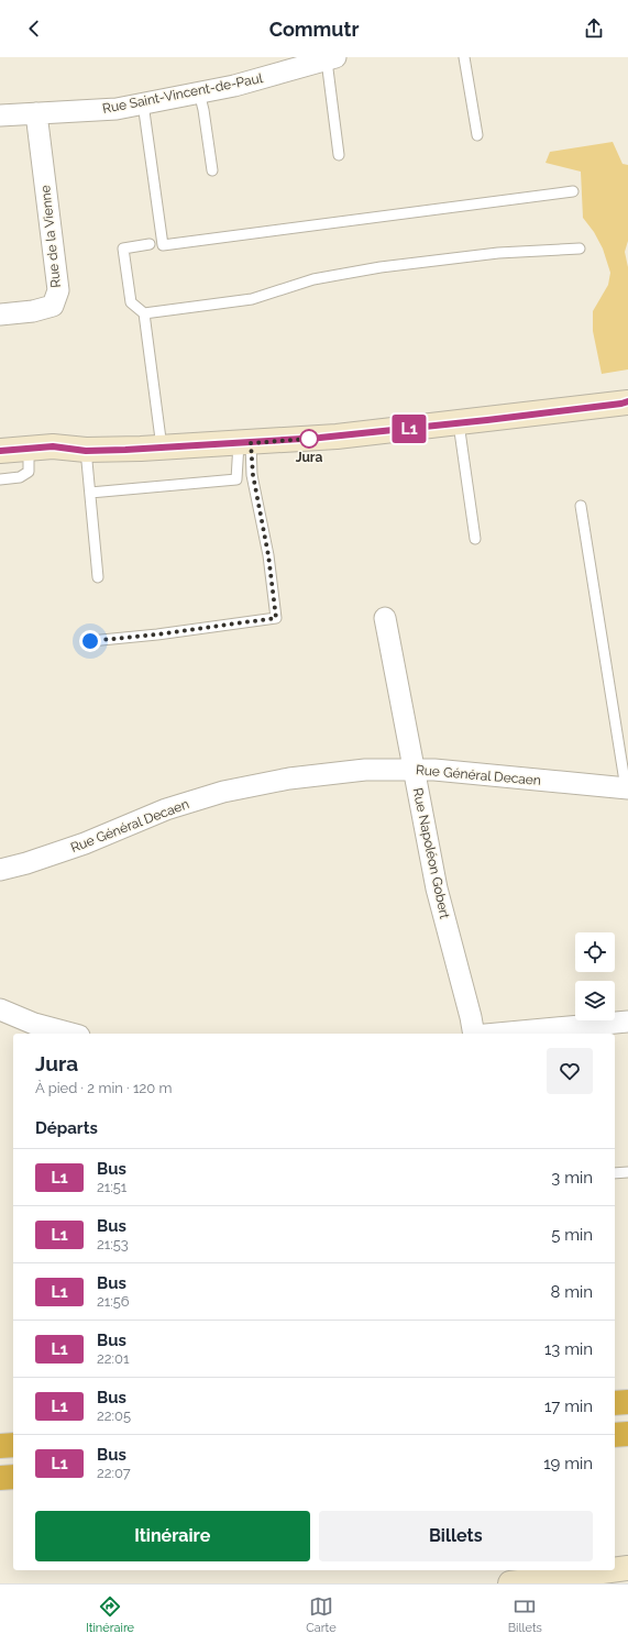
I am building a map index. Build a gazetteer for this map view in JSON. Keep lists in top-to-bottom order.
{
  "streets": {
    "street": [
      "Rue Saint-Vincent-de-Paul",
      "Rue de la Vienne",
      "Rue Général Decaen",
      "Rue Napoléon Gobert"
    ]
  },
  "crossings": [
    ["Rue Saint-Vincent-de-Paul", "Rue de la Vienne"],
    ["Rue Général Decaen", "Rue Napoléon Gobert"]
  ],
  "places": ["Jura"],
  "lines": ["bus line L1"],
  "page": {
    "header": "Commutr",
    "on_map": "L1",
    "heading": [
      ["Jura", "À pied · 2 min · 120 m"],
      "Départs"
    ],
    "list": [
      {
        "mark": "L1",
        "name": "Bus",
        "note": "21:51",
        "value": "3 min"
      },
      {
        "mark": "L1",
        "name": "Bus",
        "note": "21:53",
        "value": "5 min"
      },
      {
        "mark": "L1",
        "name": "Bus",
        "note": "21:56",
        "value": "8 min"
      },
      {
        "mark": "L1",
        "name": "Bus",
        "note": "22:01",
        "value": "13 min"
      },
      {
        "mark": "L1",
        "name": "Bus",
        "note": "22:05",
        "value": "17 min"
      },
      {
        "mark": "L1",
        "name": "Bus",
        "note": "22:07",
        "value": "19 min"
      }
    ],
    "buttons": ["Itinéraire", "Billets"],
    "tabs": ["Itinéraire", "Carte", "Billets"]
  }
}
